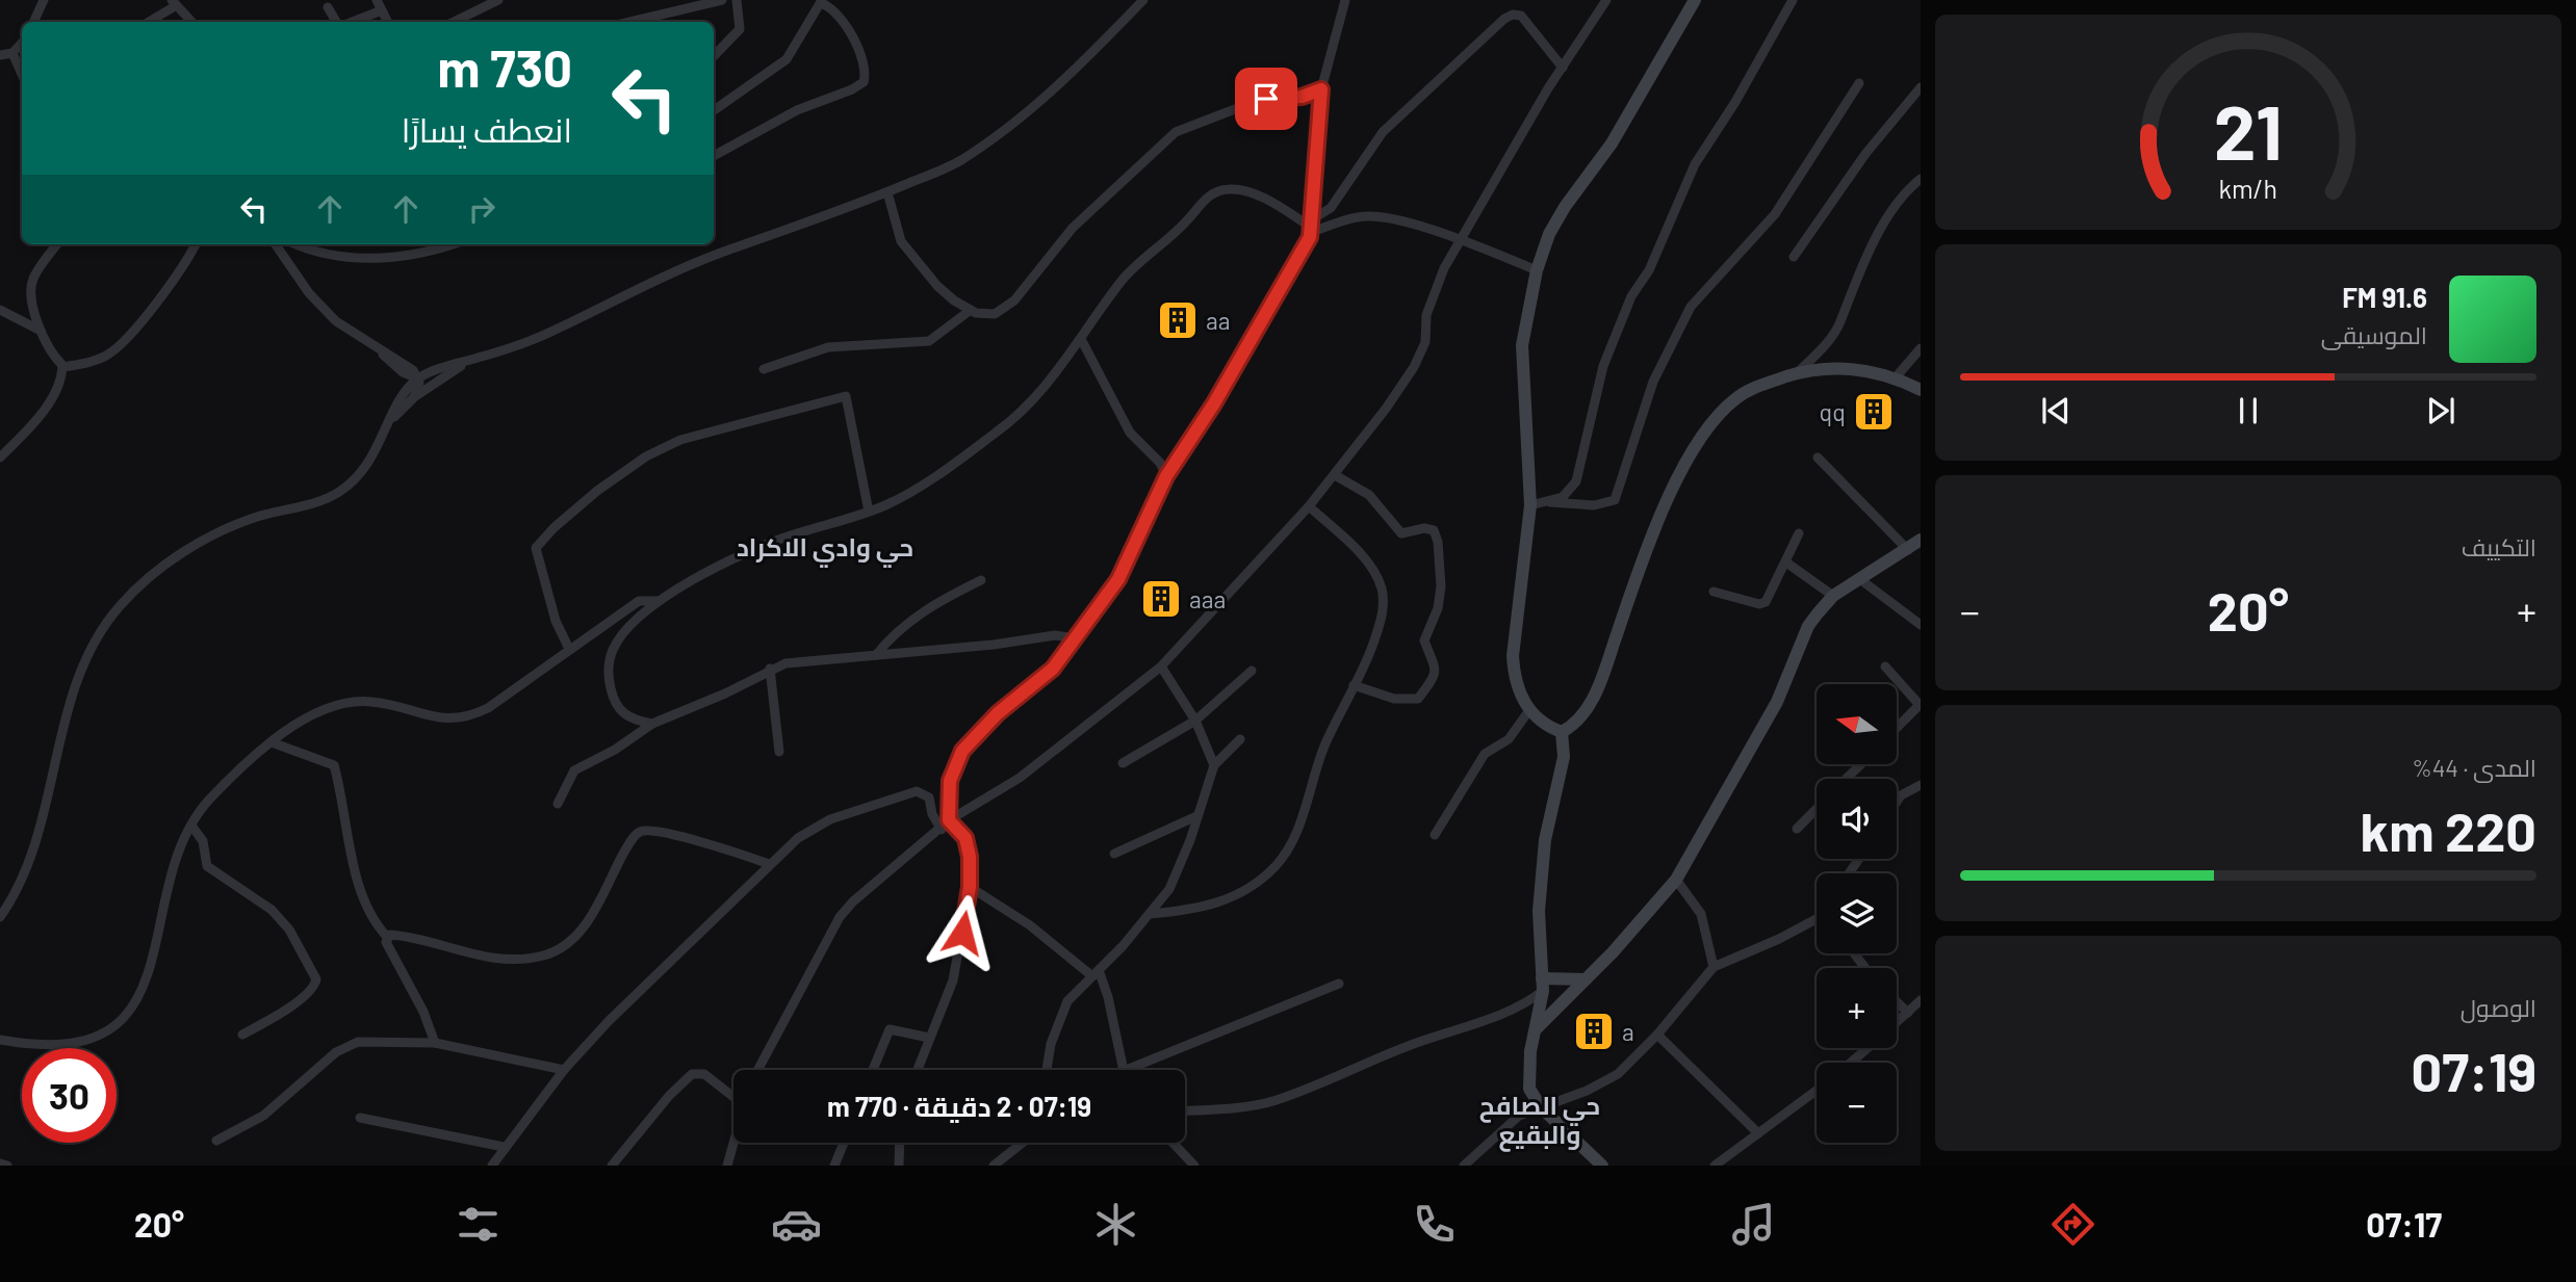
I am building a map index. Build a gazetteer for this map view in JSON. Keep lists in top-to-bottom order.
{
  "districts": ["حي وادي الاكراد", "حي الصافح والبقيع"],
  "places": {
    "building": [
      "aa",
      "qq",
      "aaa",
      "a"
    ]
  },
  "north": "left",
  "page": {
    "turn": ["730 m", "انعطف يسارًا"],
    "song": ["91.6 FM", "الموسيقى"],
    "tile": [
      "التكييف",
      ["المدى · 44%", "220 km"],
      ["الوصول", "07:19"]
    ],
    "heat": ["−", "20°", "+"],
    "map_buttons": ["+", "−"],
    "limit": "30",
    "trip": "07:19 · 2 دقيقة · 770 m",
    "tabs": ["07:17", "20°"],
    "gauge": ["21", "km/h"]
  }
}
